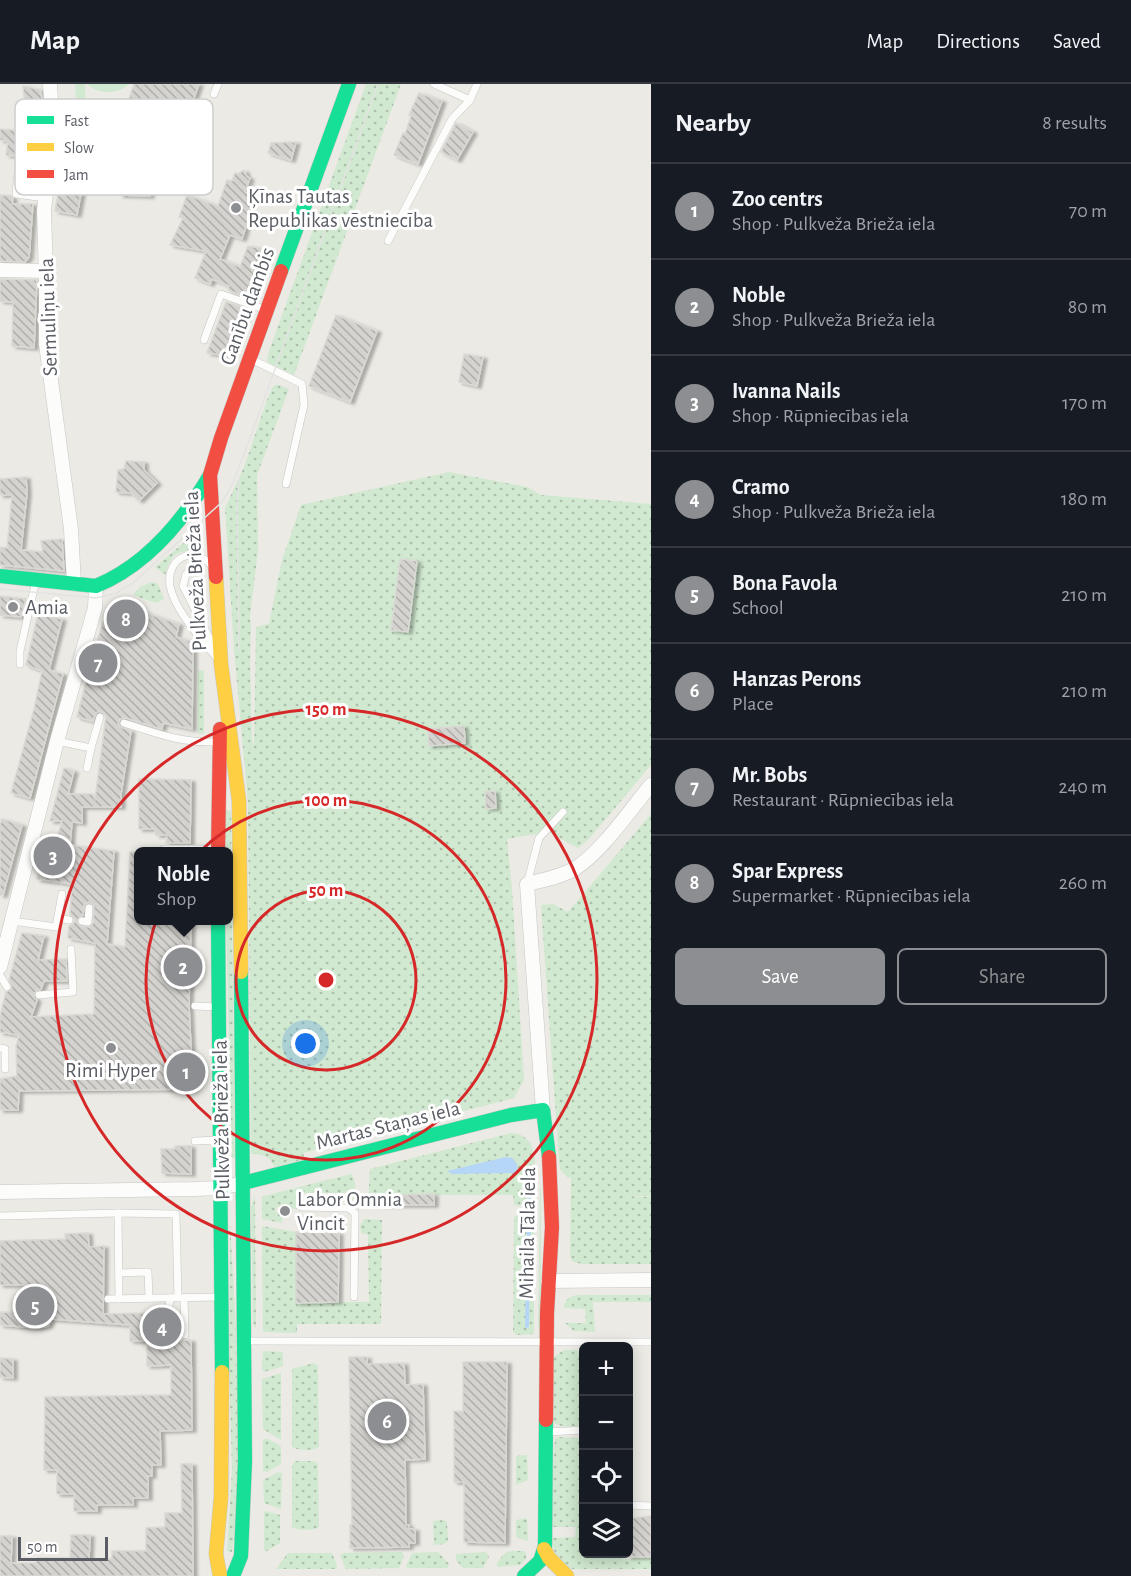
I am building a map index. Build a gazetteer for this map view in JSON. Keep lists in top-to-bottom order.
{
  "streets": {
    "main road": [
      "Ganību dambis",
      "Pulkveža Brieža iela",
      "Martas Staņas iela",
      "Mihaila Tāla iela"
    ],
    "street": ["Sermuliņu iela"]
  },
  "crossings": [
    ["Ganību dambis", "Pulkveža Brieža iela"],
    ["Pulkveža Brieža iela", "Martas Staņas iela"],
    ["Martas Staņas iela", "Mihaila Tāla iela"]
  ],
  "places": [
    "Ķīnas Tautas Republikas vēstniecība",
    "Amia",
    "Rimi Hyper",
    "Labor Omnia Vincit"
  ],
  "legend": ["Fast", "Slow", "Jam"],
  "scale_bar": "50 m",
  "page": {
    "header": "Map",
    "nav": ["Map", "Directions", "Saved"],
    "heading": ["Nearby", "8 results"],
    "list": [
      {
        "mark": "1",
        "name": "Zoo centrs",
        "note": "Shop · Pulkveža Brieža iela",
        "value": "70 m"
      },
      {
        "mark": "2",
        "name": "Noble",
        "note": "Shop · Pulkveža Brieža iela",
        "value": "80 m"
      },
      {
        "mark": "3",
        "name": "Ivanna Nails",
        "note": "Shop · Rūpniecības iela",
        "value": "170 m"
      },
      {
        "mark": "4",
        "name": "Cramo",
        "note": "Shop · Pulkveža Brieža iela",
        "value": "180 m"
      },
      {
        "mark": "5",
        "name": "Bona Favola",
        "note": "School",
        "value": "210 m"
      },
      {
        "mark": "6",
        "name": "Hanzas Perons",
        "note": "Place",
        "value": "210 m"
      },
      {
        "mark": "7",
        "name": "Mr. Bobs",
        "note": "Restaurant · Rūpniecības iela",
        "value": "240 m"
      },
      {
        "mark": "8",
        "name": "Spar Express",
        "note": "Supermarket · Rūpniecības iela",
        "value": "260 m"
      }
    ],
    "pins": [
      "8",
      "7",
      "3",
      "2",
      "1",
      "5",
      "4",
      "6"
    ],
    "popup": ["Noble", "Shop"],
    "buttons": ["Save", "Share"],
    "map_buttons": ["+", "−"],
    "scale": "50 m"
  },
  "rings": ["150 m", "100 m", "50 m"]
}
